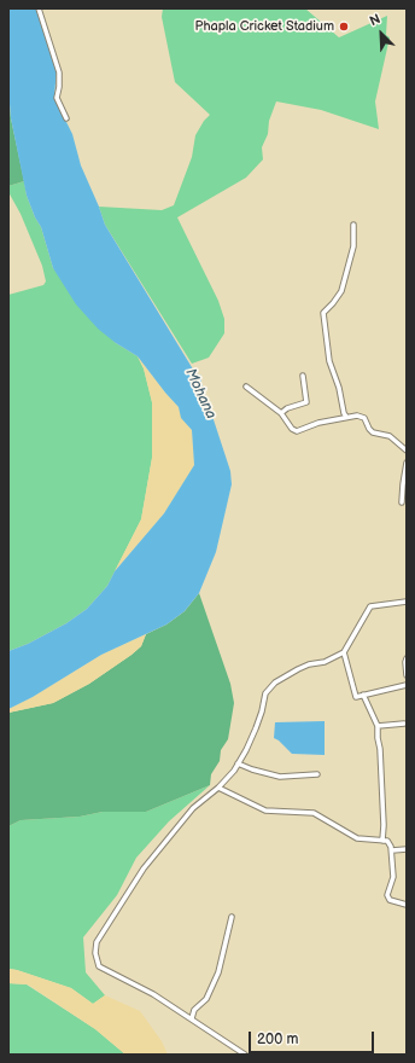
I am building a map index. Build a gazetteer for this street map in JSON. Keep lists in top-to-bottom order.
{
  "water": ["Mohana"],
  "places": ["Phapla Cricket Stadium"],
  "scale_bar": "200 m",
  "north": "top left"
}
